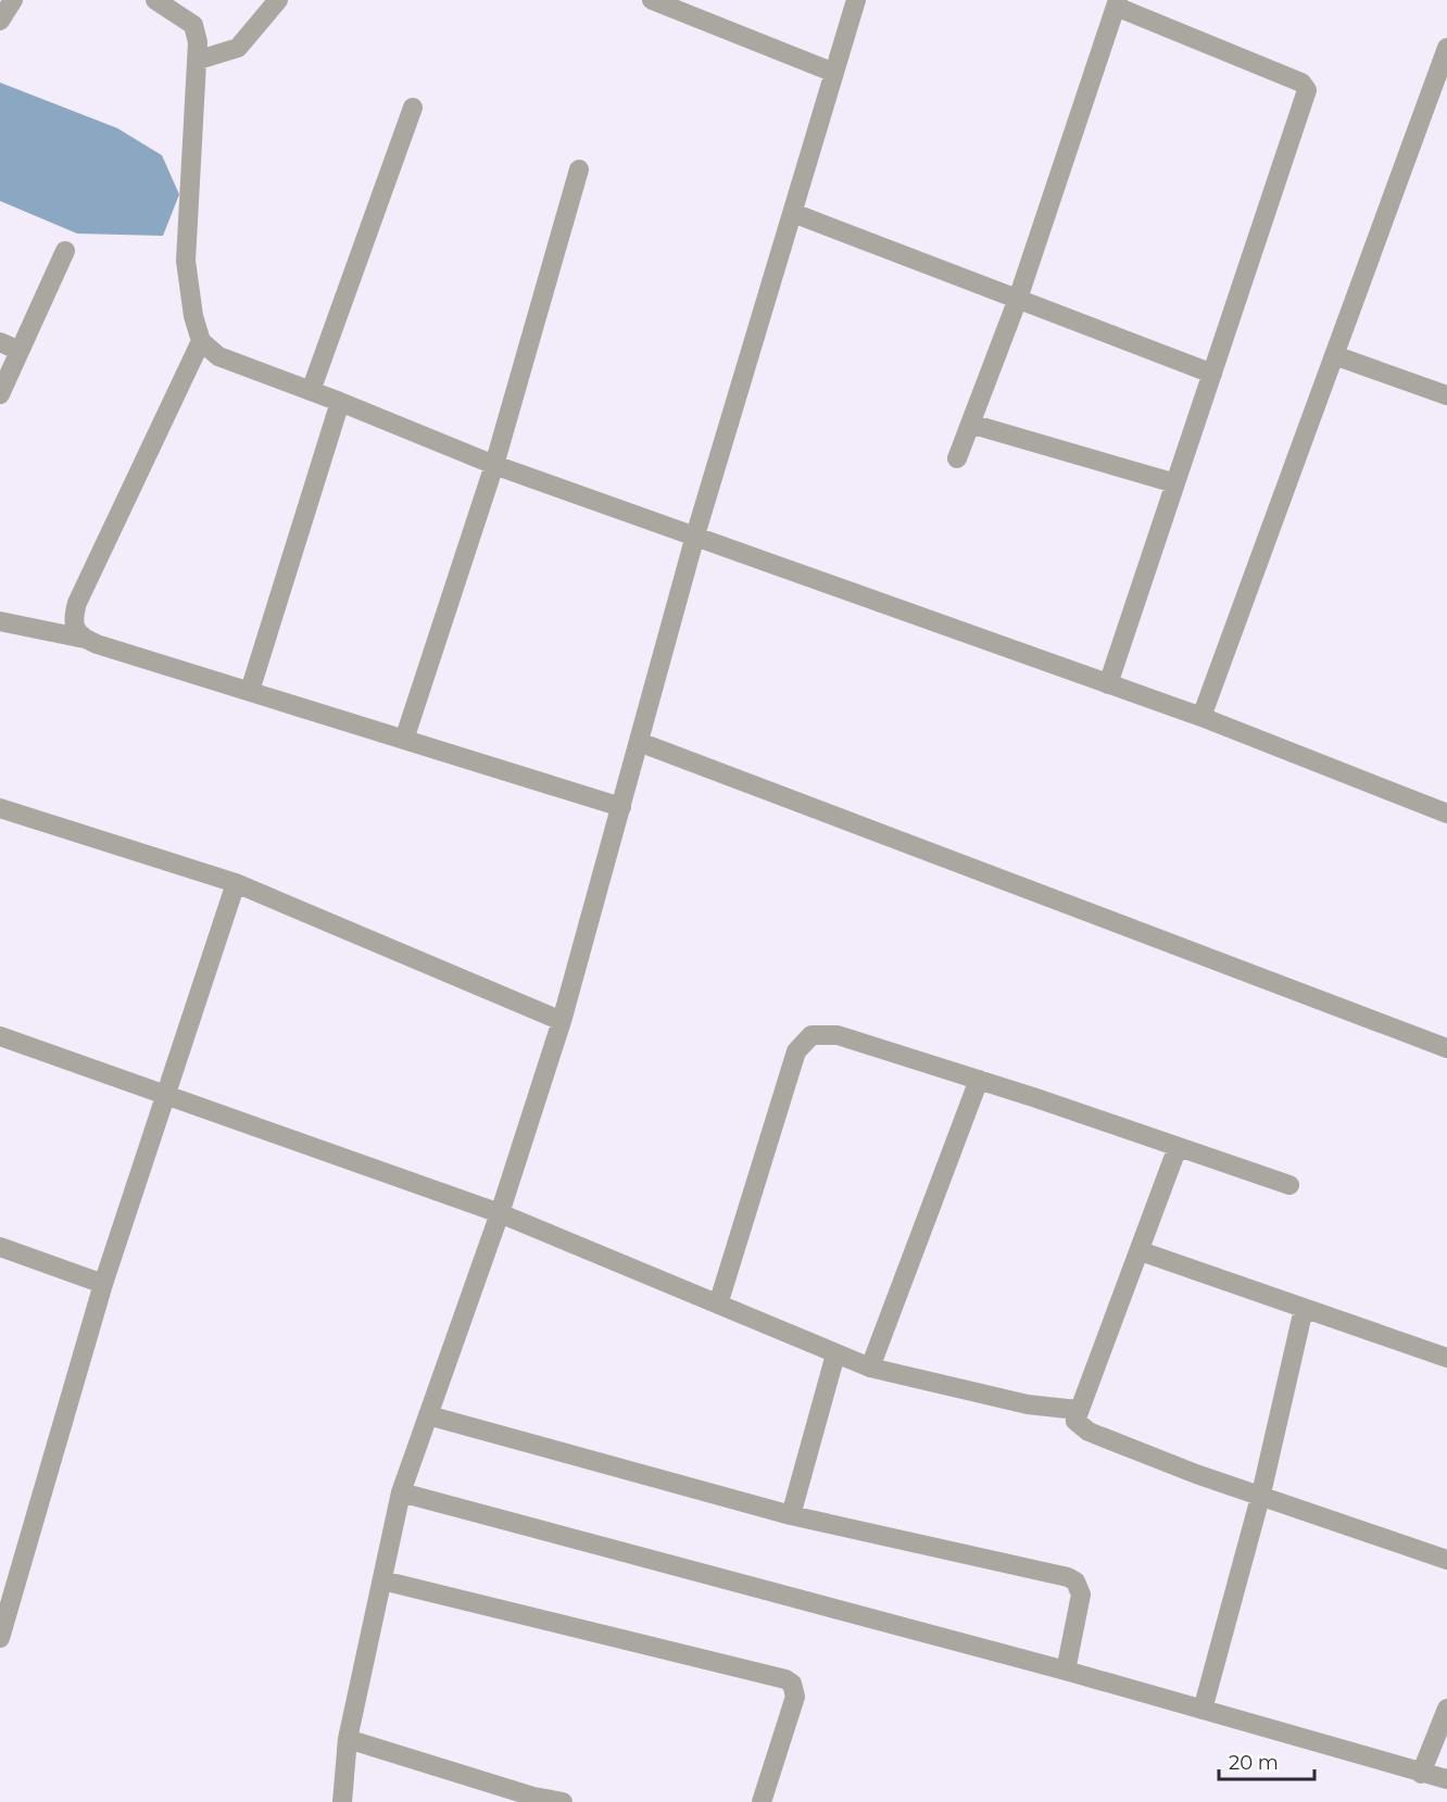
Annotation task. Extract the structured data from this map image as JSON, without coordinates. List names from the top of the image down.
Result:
{
  "scale_bar": "20 m"
}
